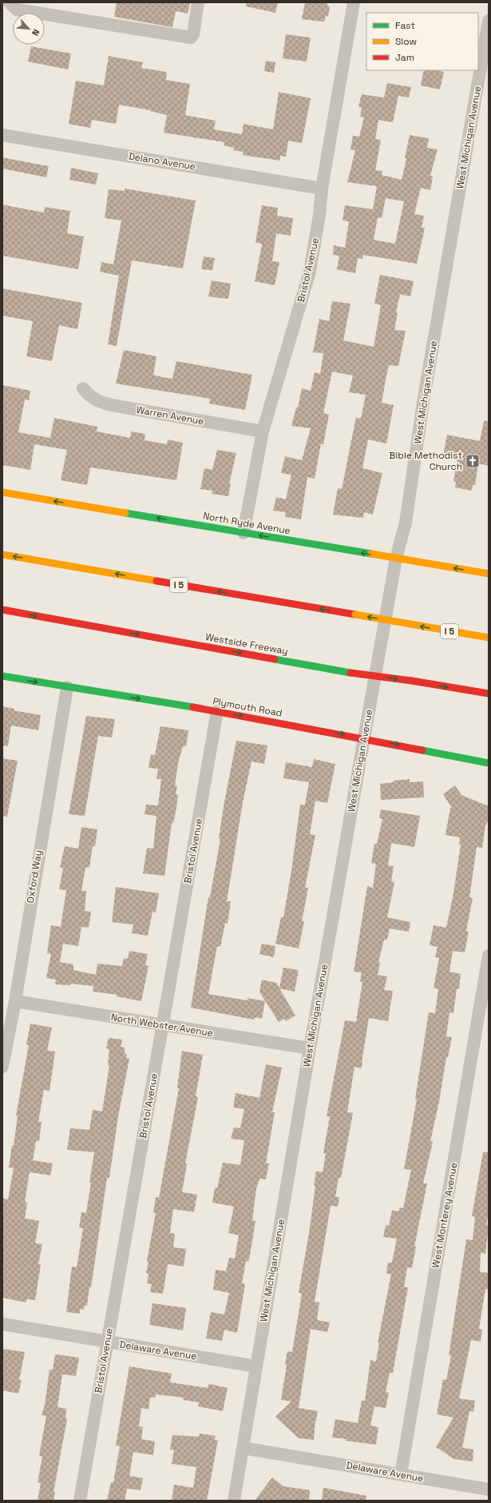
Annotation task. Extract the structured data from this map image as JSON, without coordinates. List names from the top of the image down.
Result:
{
  "streets": {
    "main road": [
      "North Ryde Avenue",
      "I 5",
      "Westside Freeway",
      "Plymouth Road"
    ],
    "street": [
      "West Michigan Avenue",
      "Delano Avenue",
      "Bristol Avenue",
      "Warren Avenue",
      "Oxford Way",
      "North Webster Avenue",
      "West Monterey Avenue",
      "Delaware Avenue"
    ]
  },
  "crossings": [
    ["West Michigan Avenue", "North Ryde Avenue"],
    ["West Michigan Avenue", "Plymouth Road"],
    ["West Michigan Avenue", "North Webster Avenue"],
    ["West Michigan Avenue", "Delaware Avenue"],
    ["Delano Avenue", "Bristol Avenue"],
    ["Bristol Avenue", "Warren Avenue"],
    ["Bristol Avenue", "North Ryde Avenue"],
    ["Bristol Avenue", "Plymouth Road"],
    ["Bristol Avenue", "North Webster Avenue"],
    ["Bristol Avenue", "Delaware Avenue"],
    ["Plymouth Road", "Oxford Way"],
    ["Oxford Way", "North Webster Avenue"],
    ["West Monterey Avenue", "Delaware Avenue"]
  ],
  "one_way": ["Plymouth Road"],
  "places": {
    "church": ["Bible Methodist Church"]
  },
  "legend": ["Fast", "Slow", "Jam"],
  "north": "bottom right"
}
